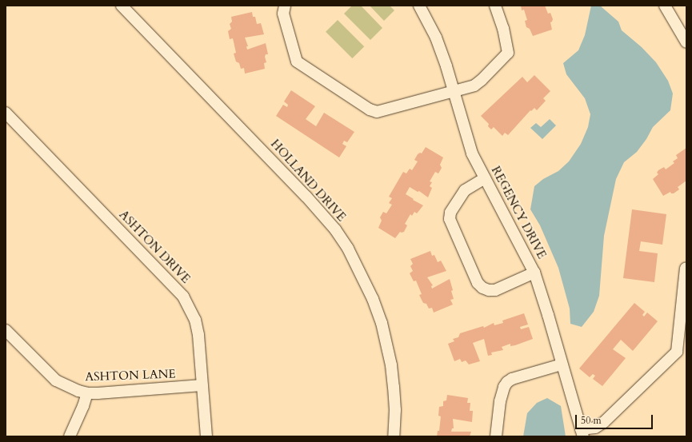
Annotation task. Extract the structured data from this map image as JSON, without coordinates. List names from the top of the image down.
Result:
{
  "streets": {
    "street": [
      "HOLLAND DRIVE",
      "REGENCY DRIVE",
      "ASHTON DRIVE",
      "ASHTON LANE"
    ]
  },
  "crossings": [
    ["ASHTON DRIVE", "ASHTON LANE"]
  ],
  "scale_bar": "50 m"
}
